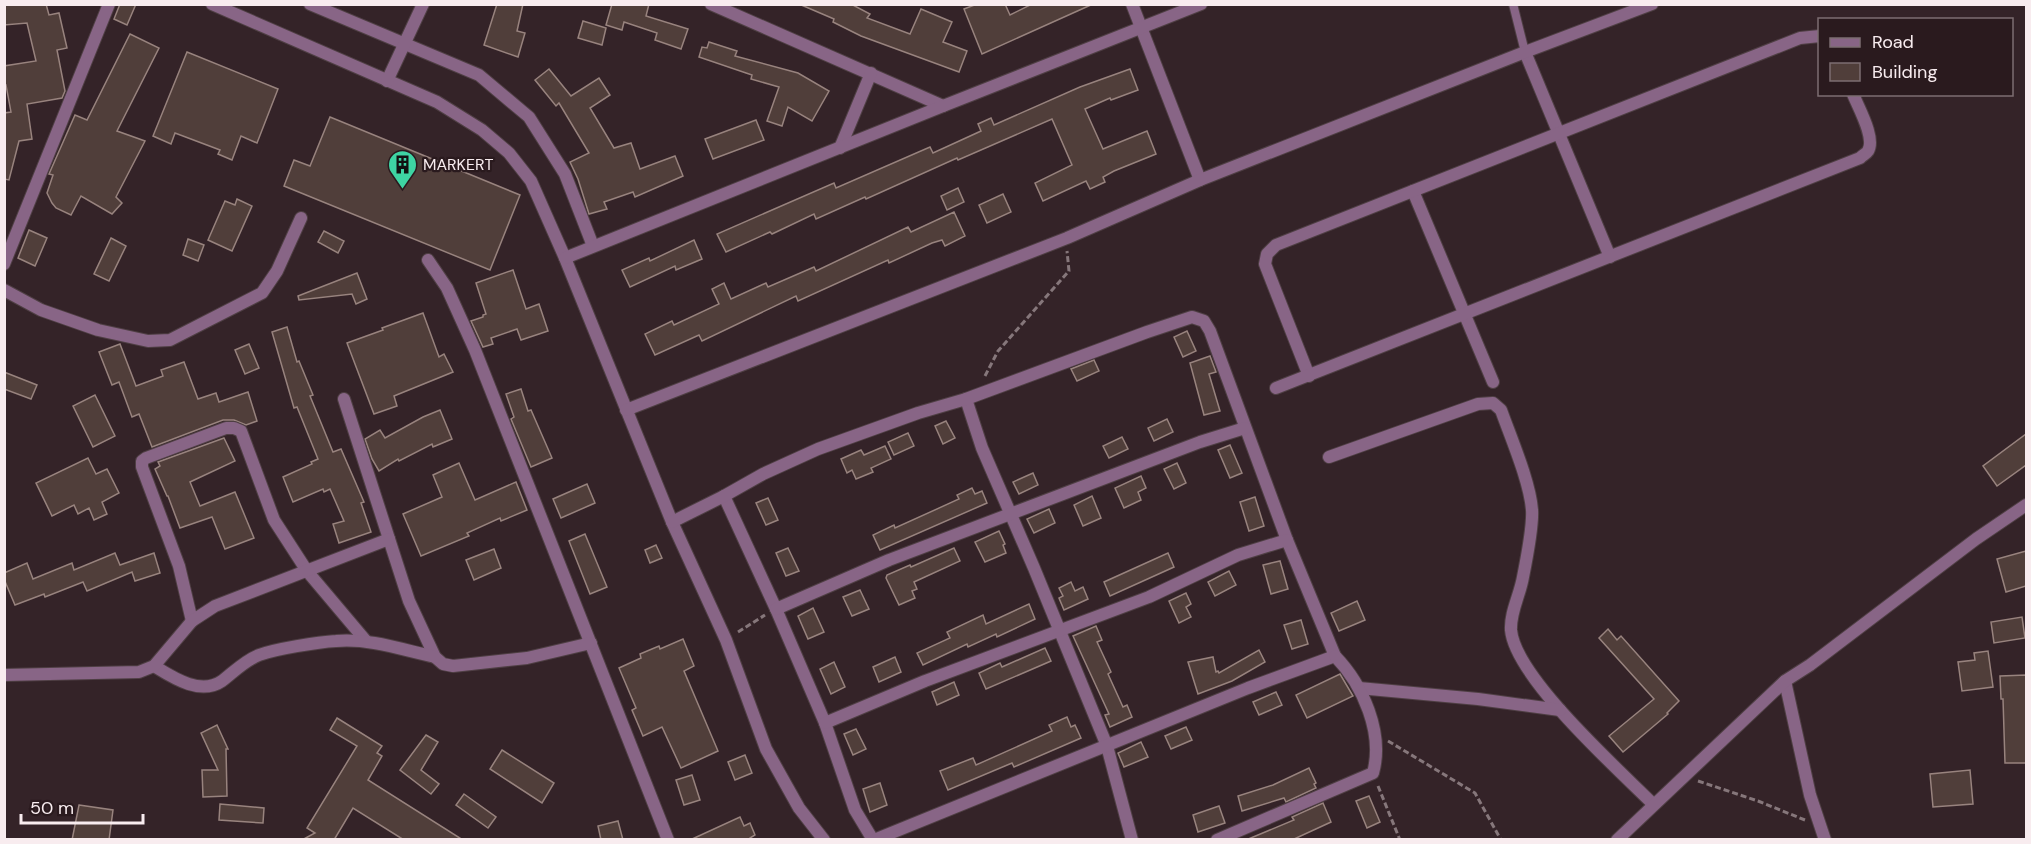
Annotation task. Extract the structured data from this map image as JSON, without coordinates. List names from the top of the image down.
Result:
{
  "places": {
    "building": ["MARKERT"]
  },
  "legend": ["Road", "Building"],
  "scale_bar": "50 m"
}
